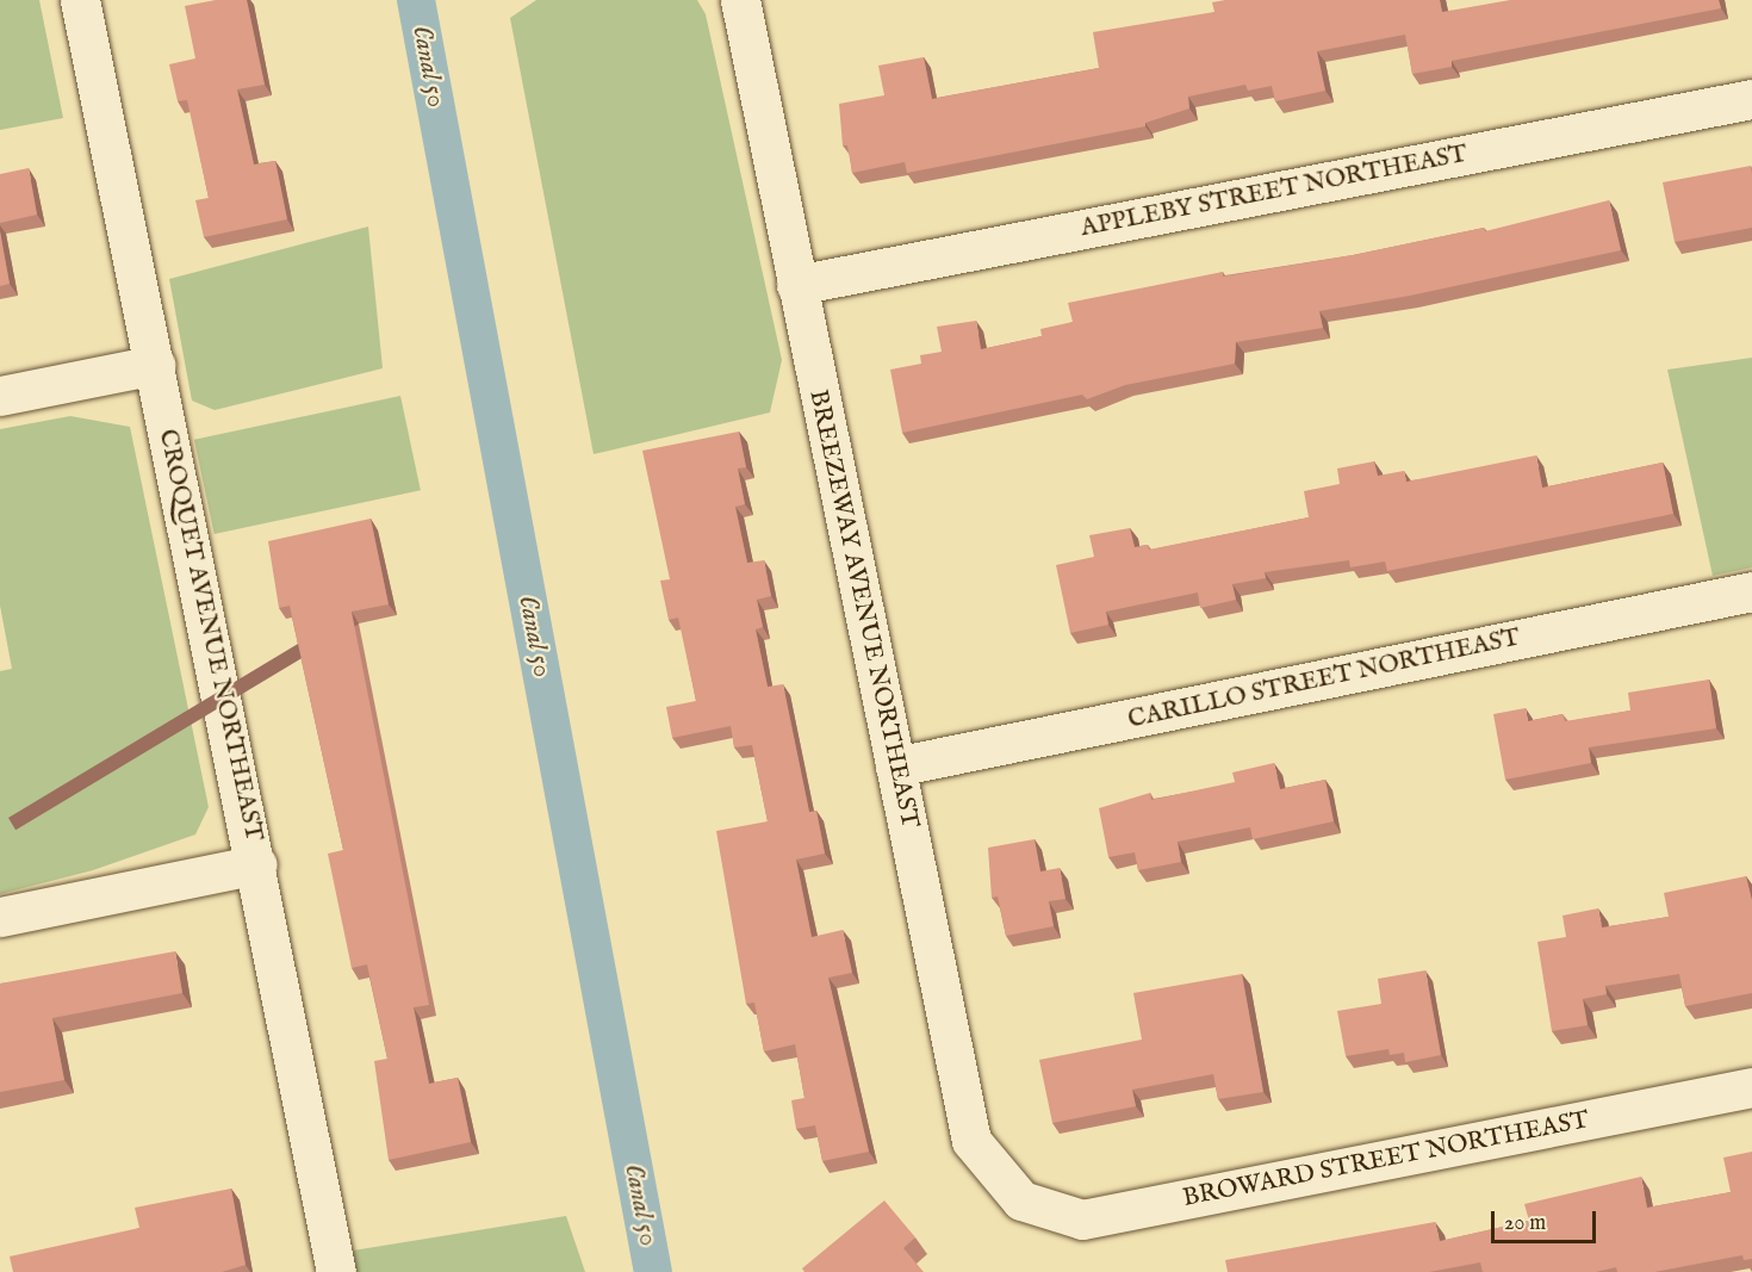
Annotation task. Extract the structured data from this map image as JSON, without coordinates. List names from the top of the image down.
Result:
{
  "streets": {
    "street": [
      "APPLEBY STREET NORTHEAST",
      "BREEZEWAY AVENUE NORTHEAST",
      "CROQUET AVENUE NORTHEAST",
      "CARILLO STREET NORTHEAST",
      "BROWARD STREET NORTHEAST"
    ]
  },
  "crossings": [
    ["APPLEBY STREET NORTHEAST", "BREEZEWAY AVENUE NORTHEAST"],
    ["BREEZEWAY AVENUE NORTHEAST", "CARILLO STREET NORTHEAST"],
    ["BREEZEWAY AVENUE NORTHEAST", "BROWARD STREET NORTHEAST"]
  ],
  "water": ["Canal 50"],
  "scale_bar": "20 m"
}
